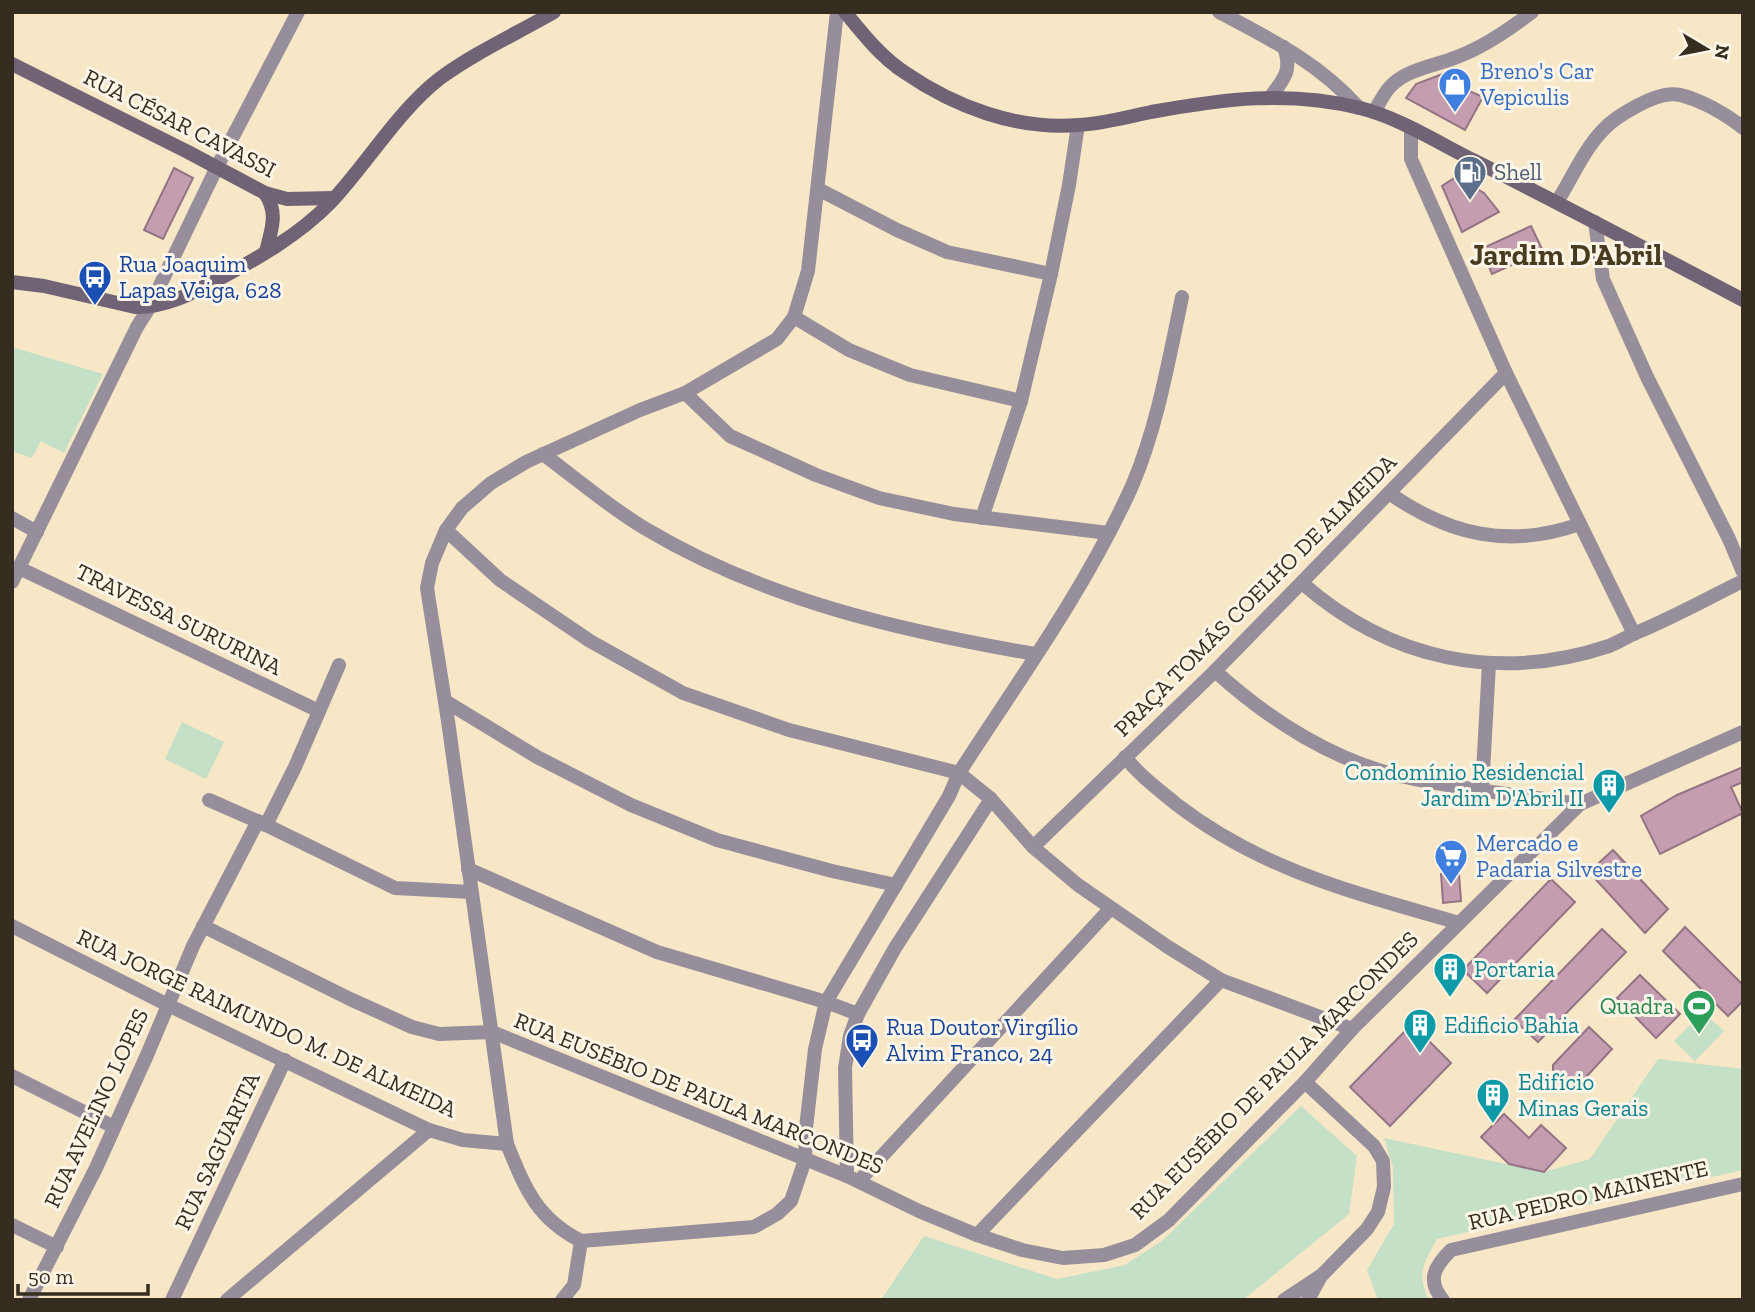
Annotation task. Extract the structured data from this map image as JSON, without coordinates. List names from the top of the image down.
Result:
{
  "streets": {
    "main road": ["RUA CÉSAR CAVASSI"],
    "street": [
      "PRAÇA TOMÁS COELHO DE ALMEIDA",
      "TRAVESSA SURURINA",
      "RUA JORGE RAIMUNDO M. DE ALMEIDA",
      "RUA EUSÉBIO DE PAULA MARCONDES",
      "RUA AVELINO LOPES",
      "RUA SAGUARITA",
      "RUA PEDRO MAINENTE"
    ]
  },
  "crossings": [
    ["TRAVESSA SURURINA", "RUA AVELINO LOPES"],
    ["RUA JORGE RAIMUNDO M. DE ALMEIDA", "RUA AVELINO LOPES"],
    ["RUA JORGE RAIMUNDO M. DE ALMEIDA", "RUA SAGUARITA"]
  ],
  "districts": ["Jardim D'Abril"],
  "places": {
    "shop": ["Breno's Car Vepiculis"],
    "fuel station": ["Shell"],
    "bus stop": ["Rua Joaquim Lapas Veiga, 628", "Rua Doutor Virgílio Alvim Franco, 24"],
    "building": [
      "Condomínio Residencial Jardim D'Abril II",
      "Portaria",
      "Edificio Bahia",
      "Edifício Minas Gerais"
    ],
    "supermarket": ["Mercado e Padaria Silvestre"],
    "sports": ["Quadra"]
  },
  "scale_bar": "50 m",
  "north": "right"
}
